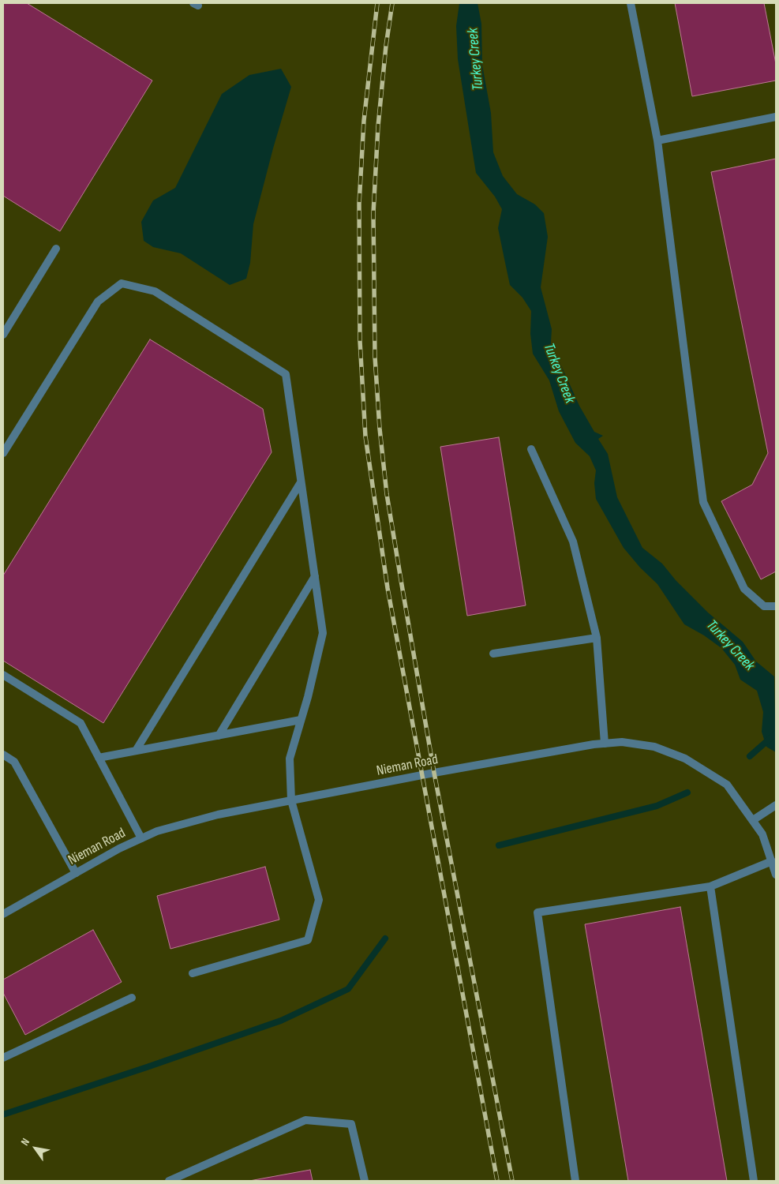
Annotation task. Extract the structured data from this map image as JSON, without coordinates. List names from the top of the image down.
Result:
{
  "streets": {
    "street": ["Nieman Road"]
  },
  "water": ["Turkey Creek"],
  "north": "top left"
}
